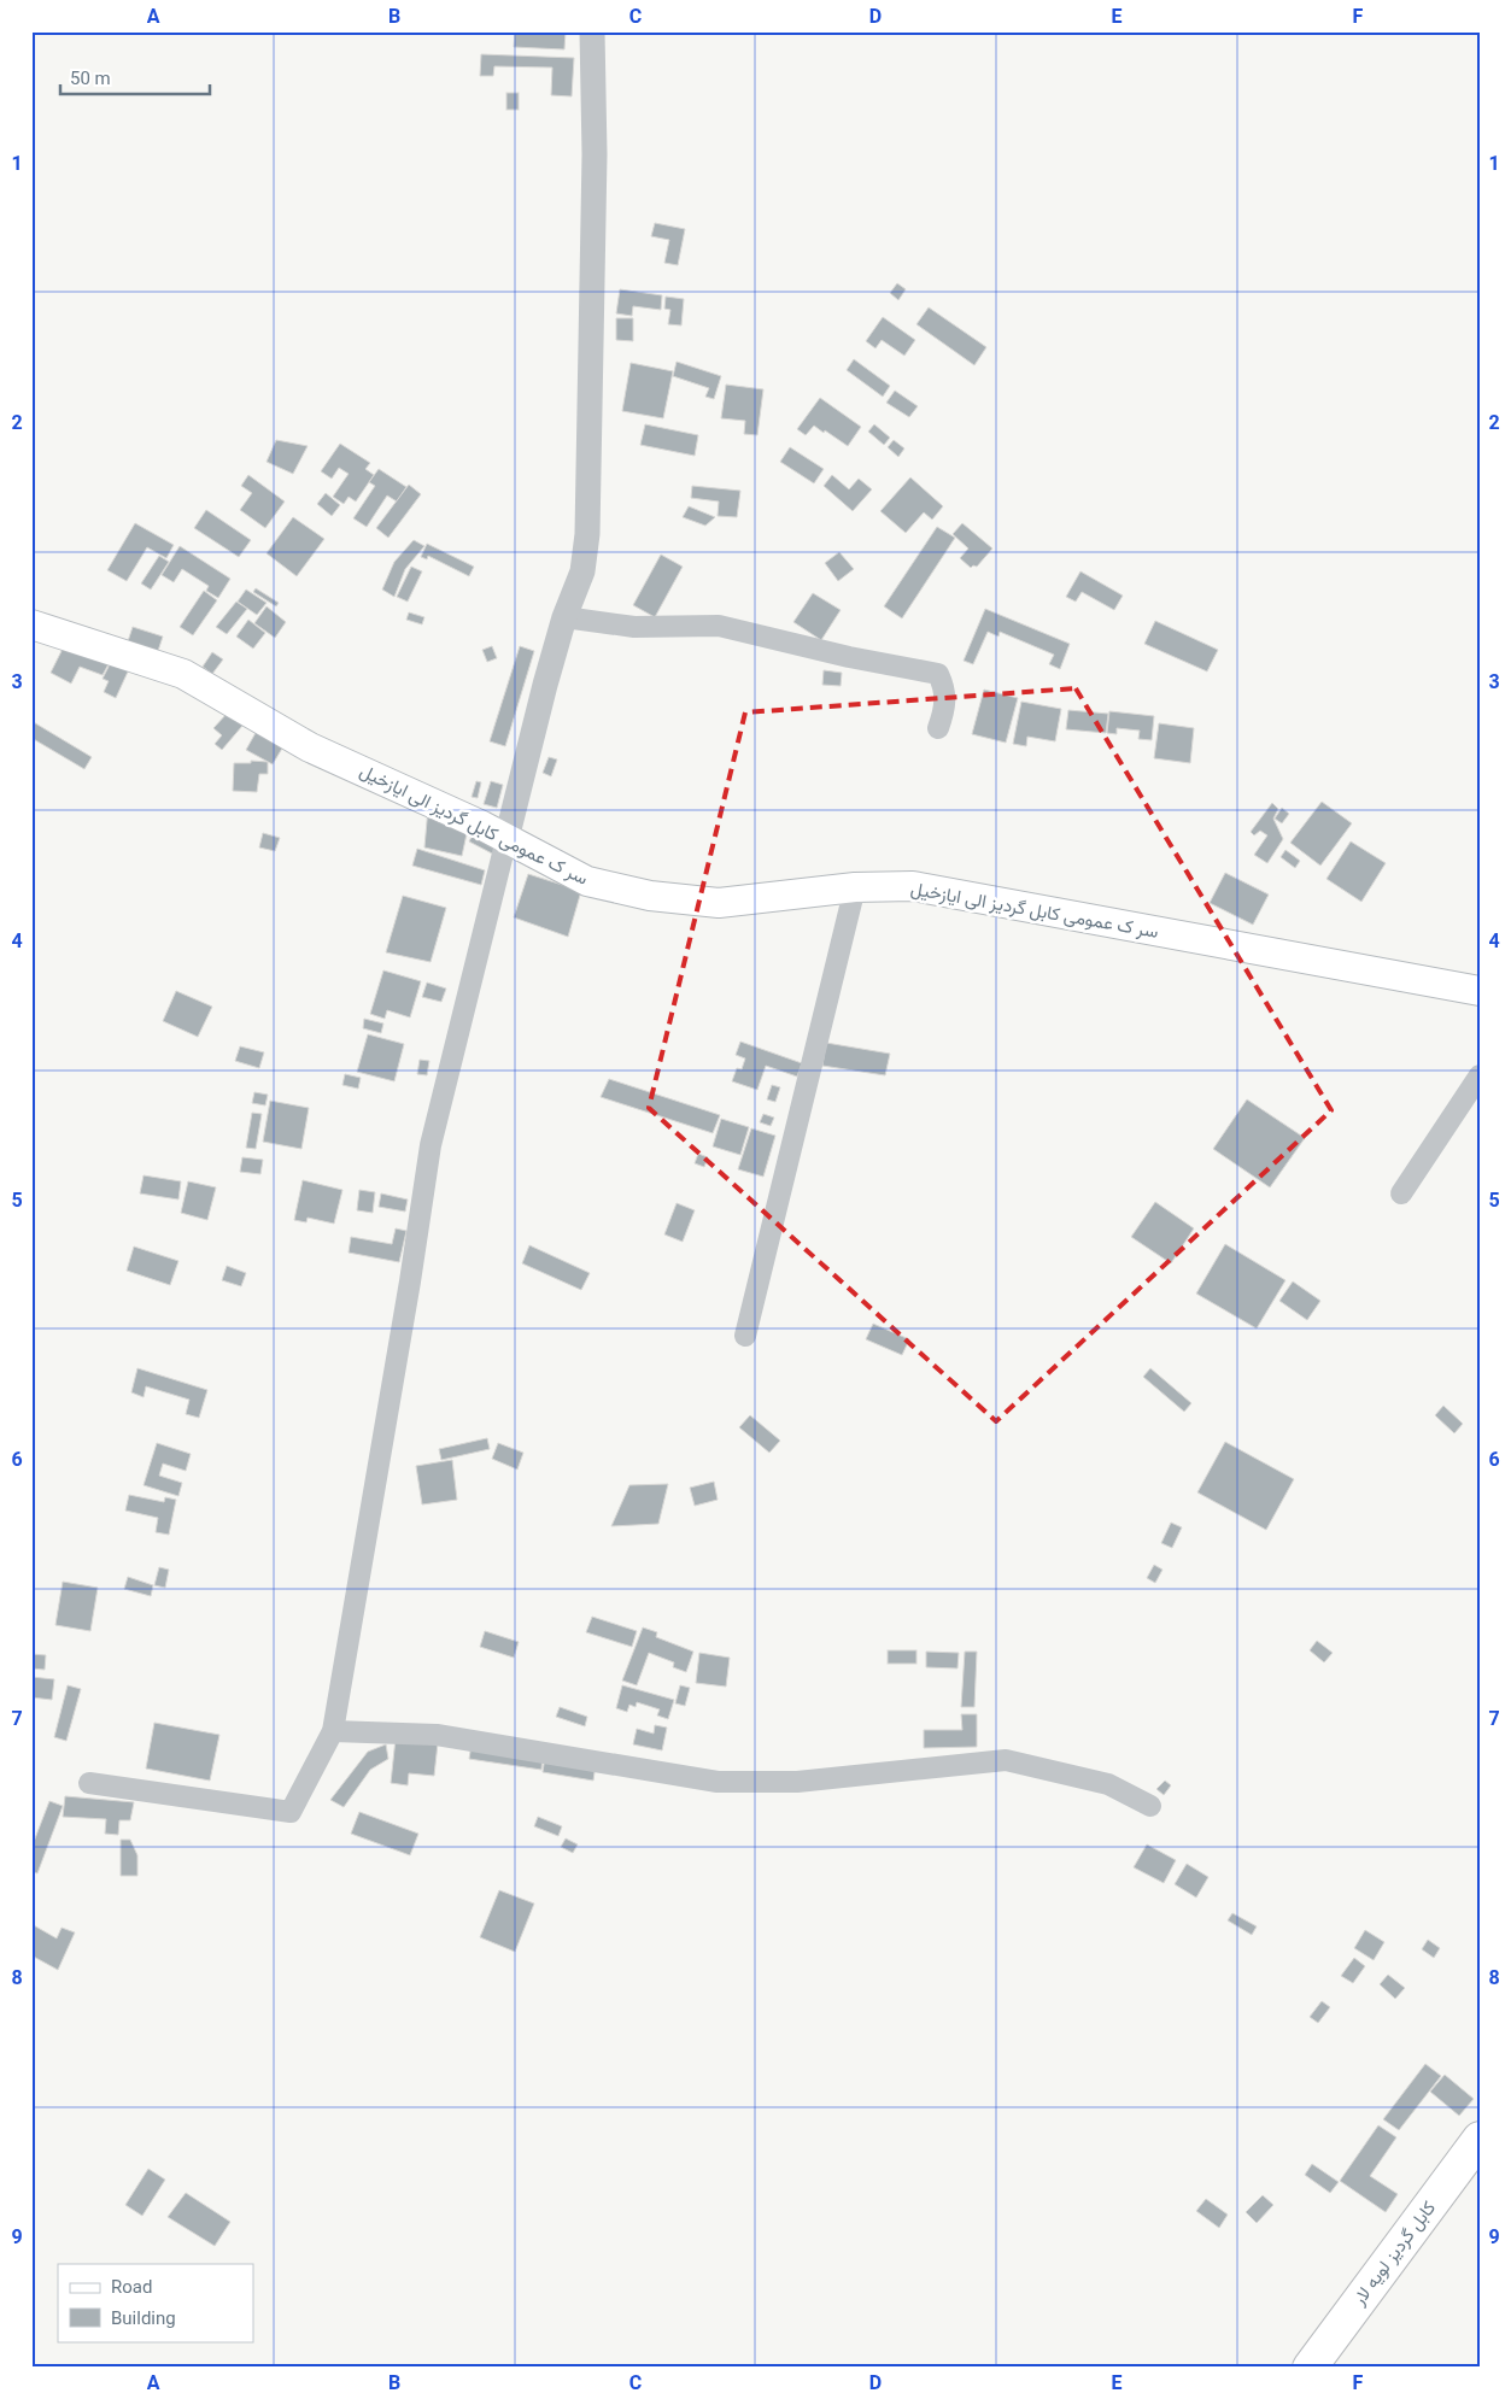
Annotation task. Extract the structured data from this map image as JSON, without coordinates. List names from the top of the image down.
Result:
{
  "streets": {
    "highway": ["کابل گردیز لویه لار"],
    "main road": ["سر ک عمومی کابل گردیز الی ایازخیل"]
  },
  "legend": ["Road", "Building"],
  "scale_bar": "50 m",
  "grid": {
    "columns": [
      "A",
      "B",
      "C",
      "D",
      "E",
      "F"
    ],
    "rows": [
      "1",
      "2",
      "3",
      "4",
      "5",
      "6",
      "7",
      "8",
      "9"
    ]
  }
}
